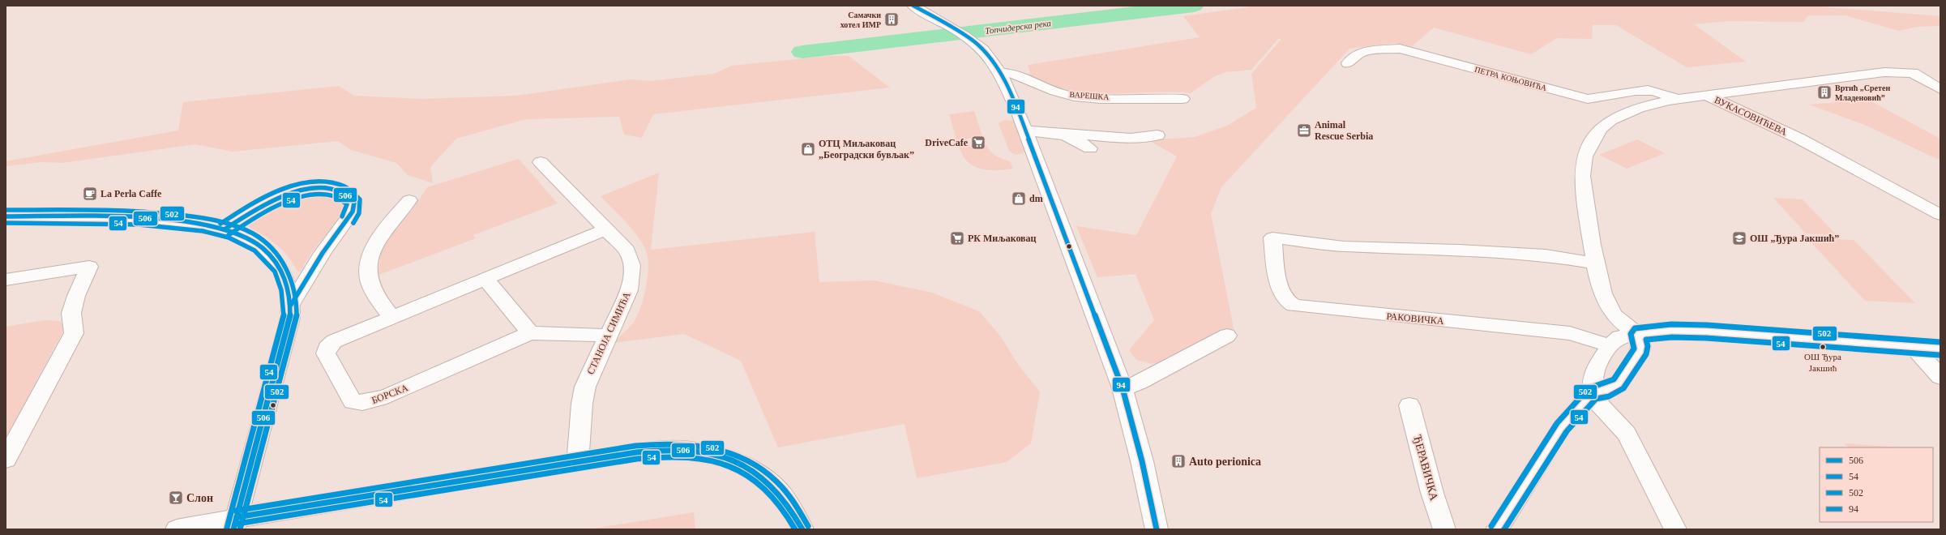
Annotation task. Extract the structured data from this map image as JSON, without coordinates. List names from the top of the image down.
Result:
{
  "streets": {
    "street": [
      "ПЕТРА КОЊОВИЋА",
      "ВАРЕШКА",
      "ВУКАСОВИЋЕВА",
      "РАКОВИЧКА",
      "СТАНОЈА СИМИЋА",
      "БОРСКА",
      "ЂЕРАВИЧКА"
    ]
  },
  "crossings": [
    ["СТАНОЈА СИМИЋА", "БОРСКА"]
  ],
  "water": ["Топчидерска река"],
  "places": {
    "building": ["Самачки хотел ИМР", "Вртић „Сретен Младеновић”", "Auto perionica"],
    "office": ["Animal Rescue Serbia"],
    "supermarket": ["DriveCafe", "РК Миљаковац"],
    "shop": ["ОТЦ Миљаковац „Београдски бувљак”", "dm"],
    "cafe": ["La Perla Caffe"],
    "school or university": ["ОШ „Ђура Јакшић”"],
    "other": ["ОШ Ђура Јакшић"],
    "bar": ["Слон"]
  },
  "lines": [
    "transit line 94",
    "transit line 502",
    "transit line 506",
    "transit line 54"
  ],
  "legend": [
    "506",
    "54",
    "502",
    "94"
  ]
}
